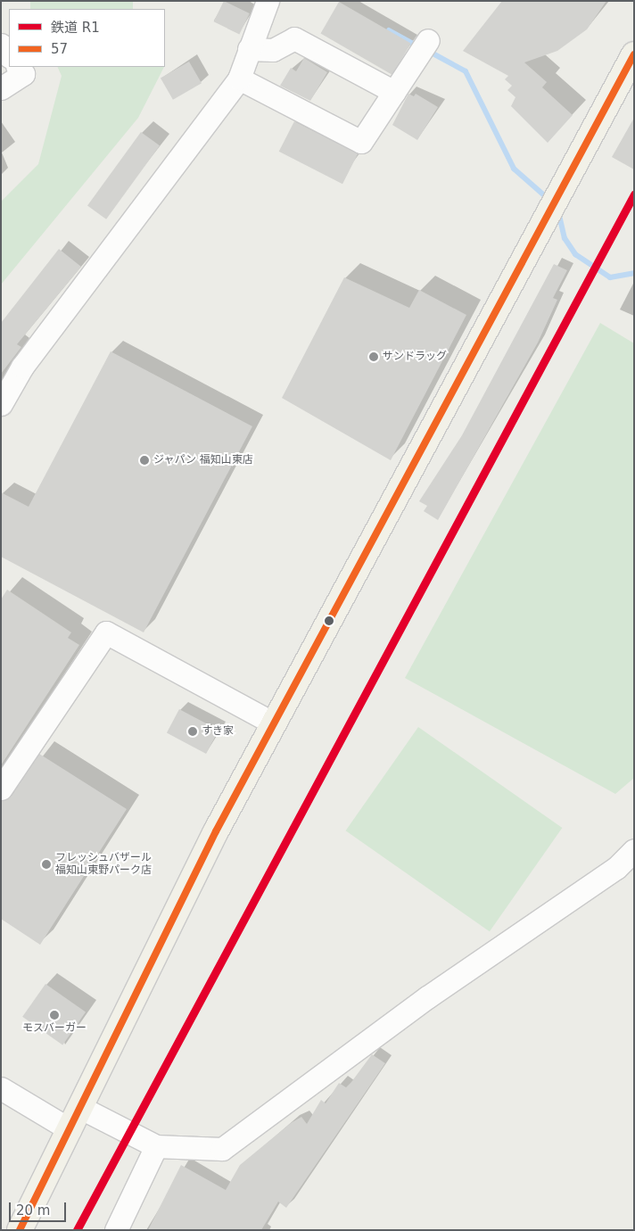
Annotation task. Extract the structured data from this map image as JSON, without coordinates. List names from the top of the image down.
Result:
{
  "places": [
    "サンドラッグ",
    "ジャパン 福知山東店",
    "すき家",
    "フレッシュバザール 福知山東野パーク店",
    "モスバーガー"
  ],
  "lines": ["transit line 57", "rail line R1"],
  "legend": ["鉄道 R1", "57"],
  "scale_bar": "20 m"
}
